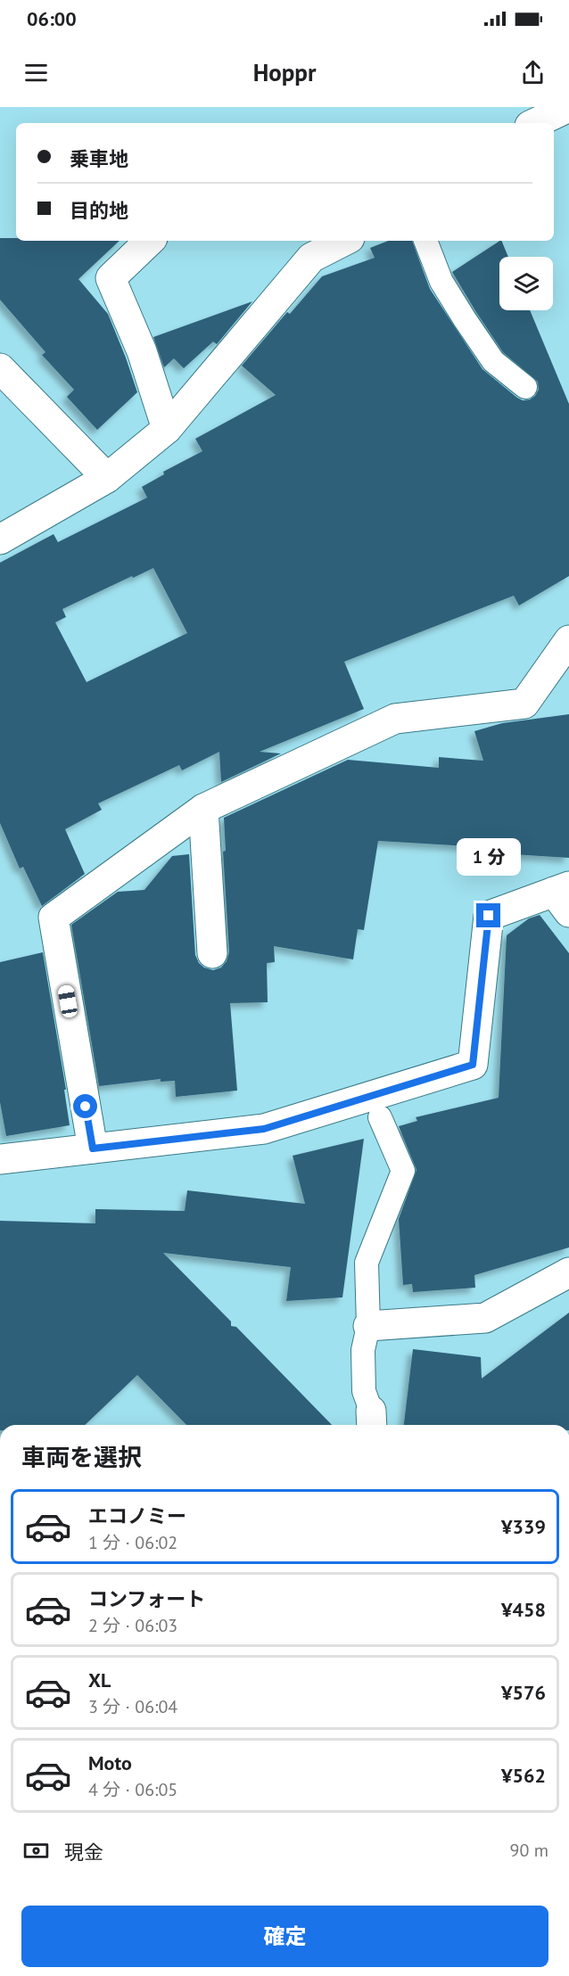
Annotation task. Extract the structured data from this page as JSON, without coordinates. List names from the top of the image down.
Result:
{
  "page": {
    "status": "06:00",
    "header": "Hoppr",
    "banner": ["乗車地", "目的地"],
    "bubble": "1 分",
    "heading": "車両を選択",
    "list": [
      {
        "name": "エコノミー",
        "note": "1 分 · 06:02",
        "value": "¥339"
      },
      {
        "name": "コンフォート",
        "note": "2 分 · 06:03",
        "value": "¥458"
      },
      {
        "name": "XL",
        "note": "3 分 · 06:04",
        "value": "¥576"
      },
      {
        "name": "Moto",
        "note": "4 分 · 06:05",
        "value": "¥562"
      }
    ],
    "pay": ["現金", "90 m"],
    "buttons": "確定"
  }
}
